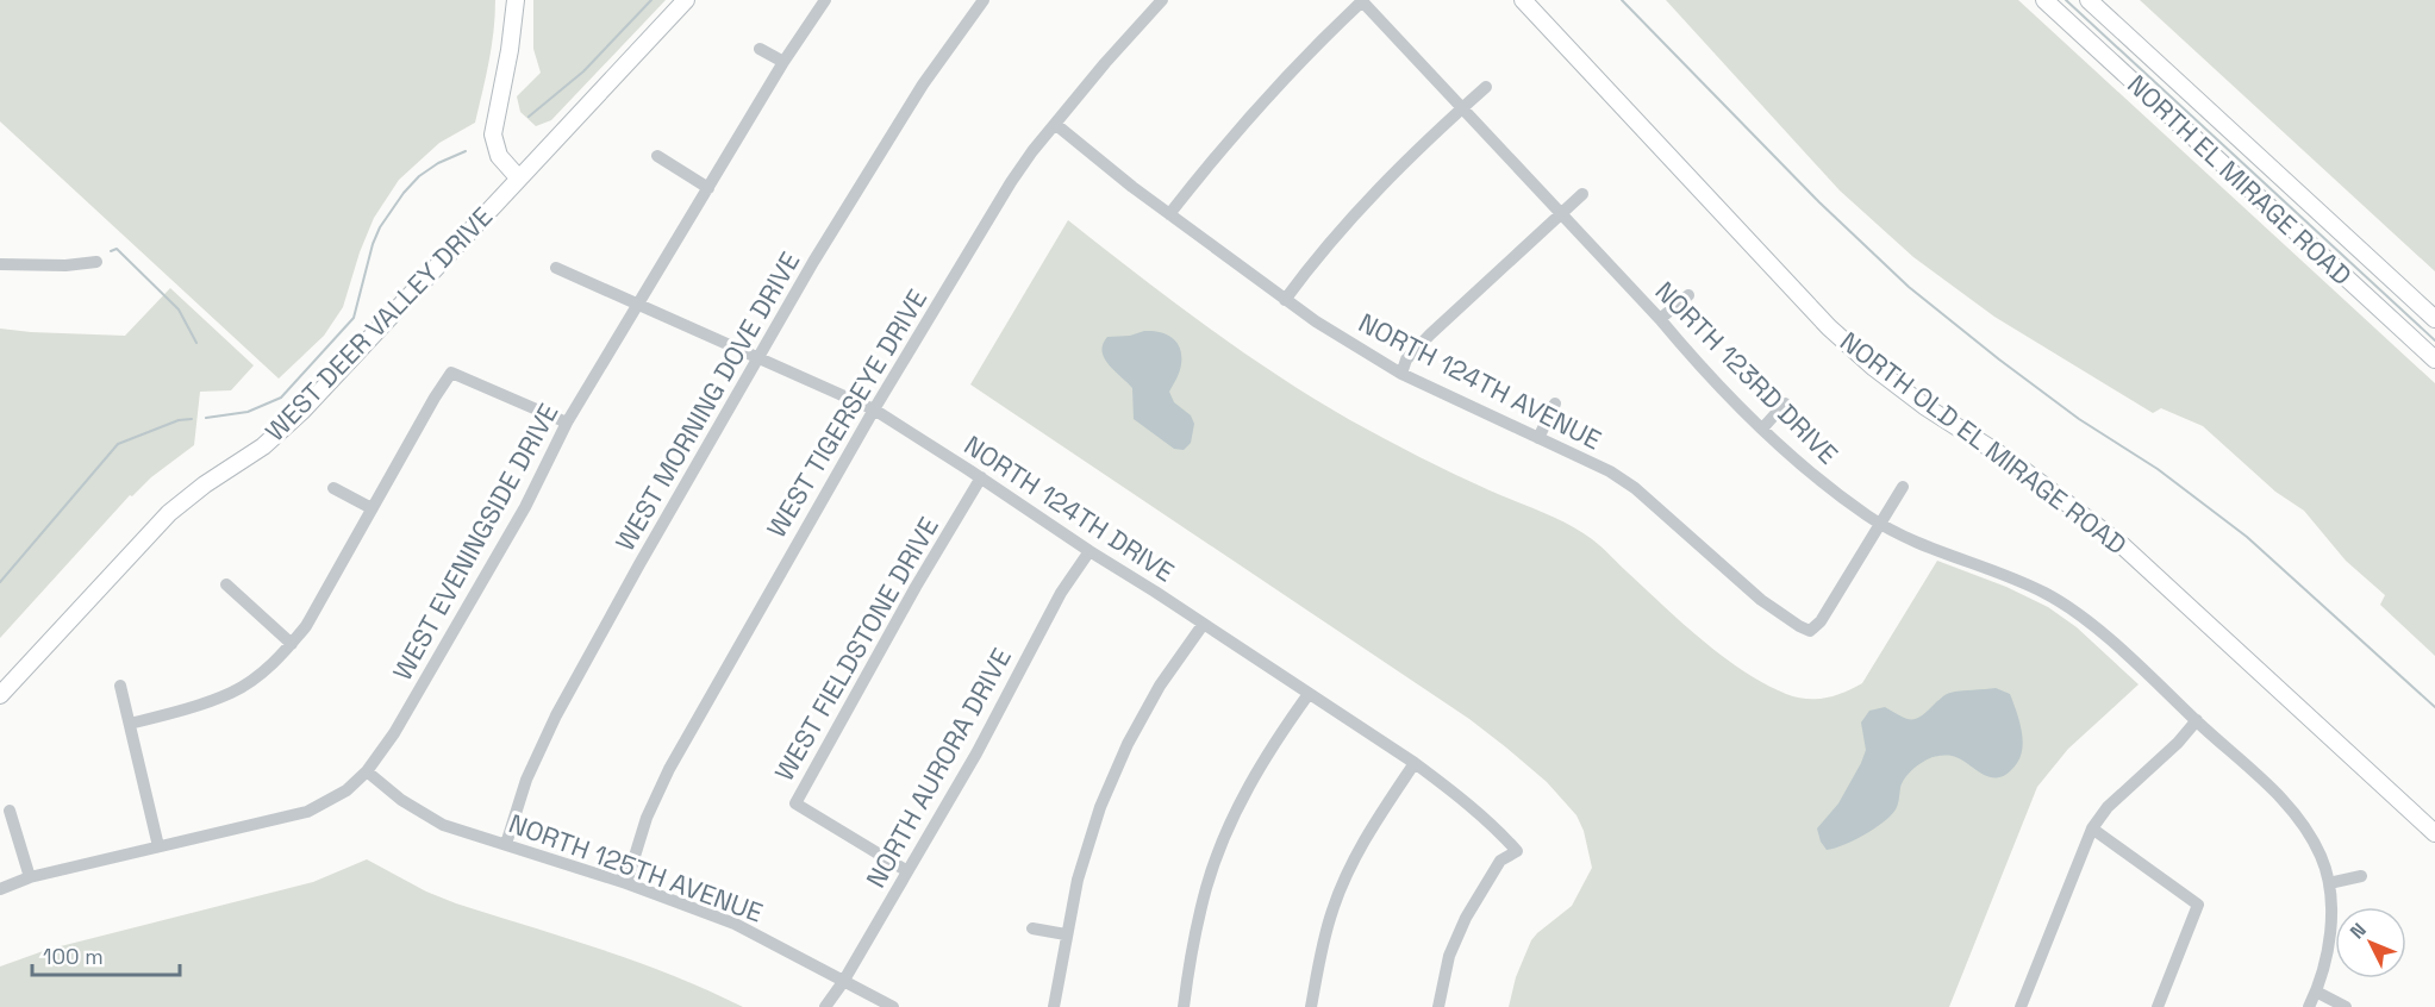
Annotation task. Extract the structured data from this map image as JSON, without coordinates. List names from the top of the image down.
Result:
{
  "streets": {
    "street": [
      "NORTH EL MIRAGE ROAD",
      "WEST DEER VALLEY DRIVE",
      "NORTH 123RD DRIVE",
      "NORTH 124TH AVENUE",
      "WEST MORNING DOVE DRIVE",
      "WEST TIGERSEYE DRIVE",
      "NORTH OLD EL MIRAGE ROAD",
      "NORTH 124TH DRIVE",
      "WEST EVENINGSIDE DRIVE",
      "WEST FIELDSTONE DRIVE",
      "NORTH AURORA DRIVE",
      "NORTH 125TH AVENUE"
    ]
  },
  "crossings": [
    ["NORTH 123RD DRIVE", "NORTH 124TH AVENUE"],
    ["NORTH 124TH AVENUE", "WEST TIGERSEYE DRIVE"],
    ["WEST MORNING DOVE DRIVE", "NORTH 124TH DRIVE"],
    ["WEST MORNING DOVE DRIVE", "NORTH 125TH AVENUE"],
    ["WEST TIGERSEYE DRIVE", "NORTH 124TH DRIVE"],
    ["WEST TIGERSEYE DRIVE", "NORTH 125TH AVENUE"],
    ["NORTH 124TH DRIVE", "WEST EVENINGSIDE DRIVE"],
    ["NORTH 124TH DRIVE", "WEST FIELDSTONE DRIVE"],
    ["NORTH 124TH DRIVE", "NORTH AURORA DRIVE"],
    ["WEST EVENINGSIDE DRIVE", "NORTH 125TH AVENUE"],
    ["WEST FIELDSTONE DRIVE", "NORTH AURORA DRIVE"],
    ["NORTH AURORA DRIVE", "NORTH 125TH AVENUE"]
  ],
  "scale_bar": "100 m",
  "north": "top left"
}
